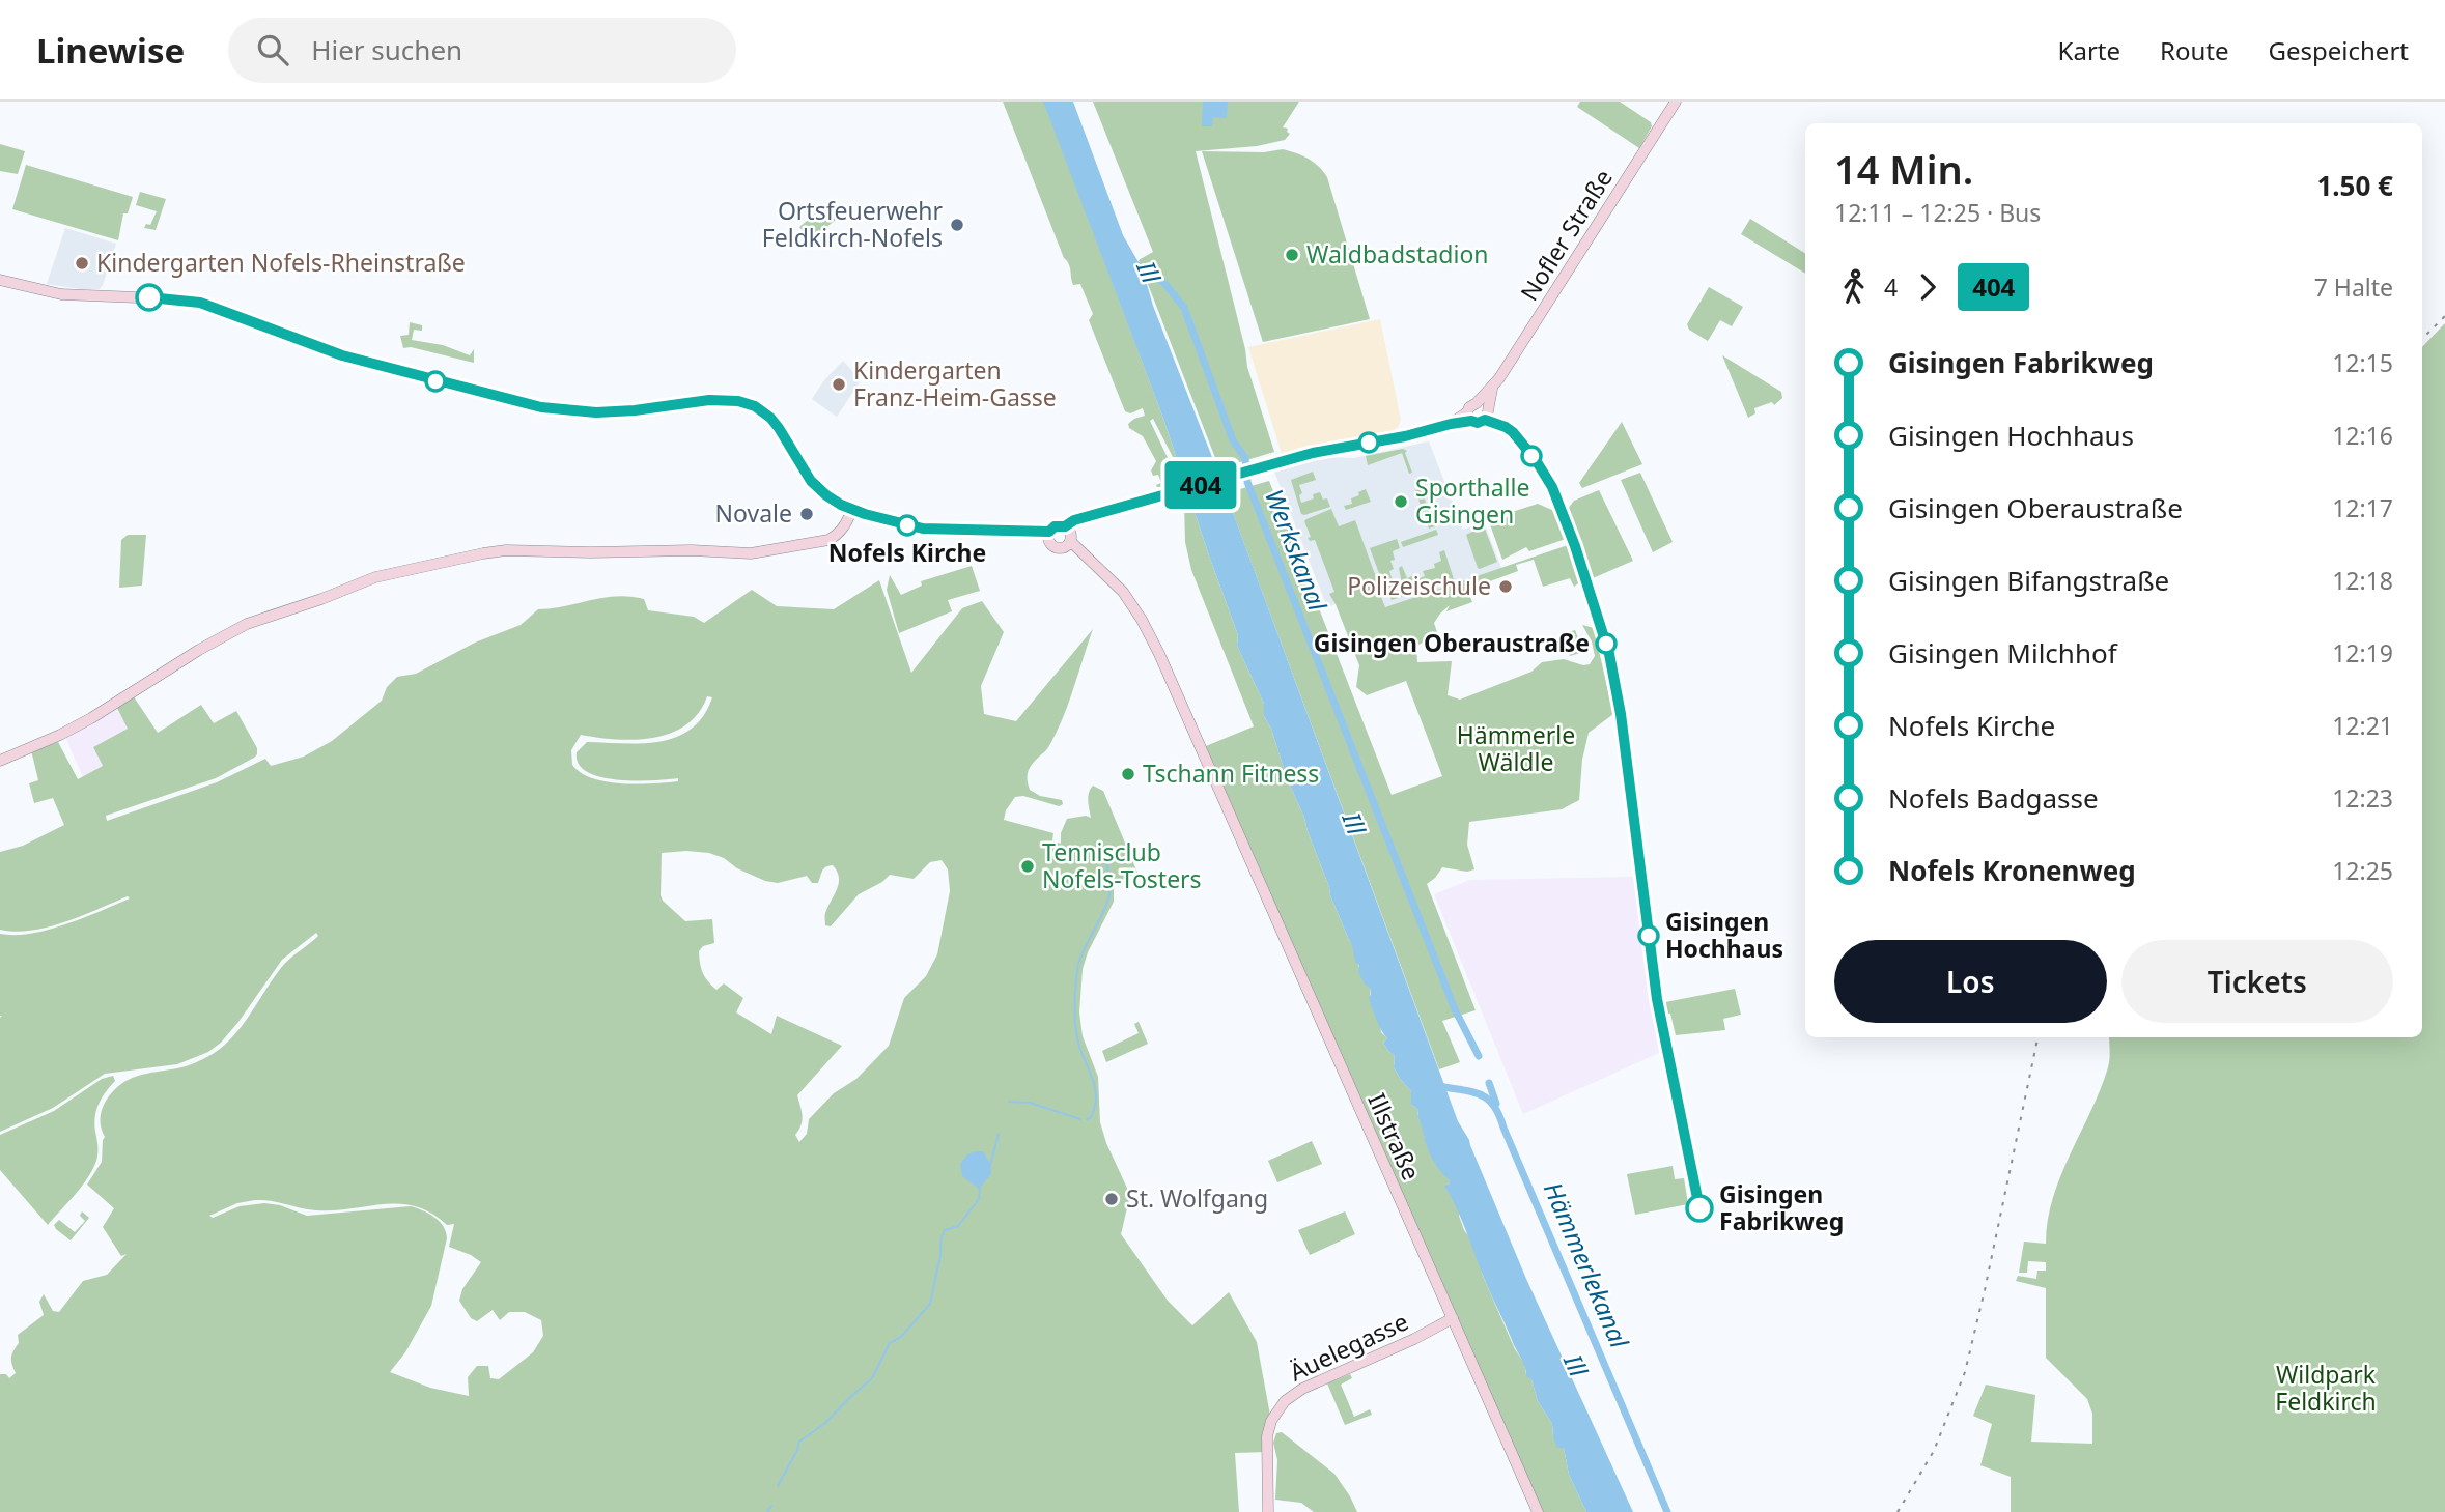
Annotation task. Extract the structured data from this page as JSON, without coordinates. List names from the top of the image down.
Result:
{
  "streets": {
    "main road": ["Nofler Straße", "Illstraße", "Äuelegasse"]
  },
  "crossings": [
    ["Illstraße", "Äuelegasse"]
  ],
  "water": ["Ill", "Werkskanal", "Hämmerlekanal"],
  "parks": ["Hämmerle Wäldle", "Wildpark Feldkirch"],
  "places": [
    "Ortsfeuerwehr Feldkirch-Nofels",
    "Waldbadstadion",
    "Kindergarten Nofels-Rheinstraße",
    "Kindergarten Franz-Heim-Gasse",
    "Sporthalle Gisingen",
    "Novale",
    "Nofels Kirche",
    "Polizeischule",
    "Gisingen Oberaustraße",
    "Tschann Fitness",
    "Tennisclub Nofels-Tosters",
    "Gisingen Hochhaus",
    "St. Wolfgang",
    "Gisingen Fabrikweg"
  ],
  "lines": ["bus line 404"],
  "page": {
    "header": "Linewise",
    "search": "Hier suchen",
    "nav": ["Karte", "Route", "Gespeichert"],
    "on_map": "404",
    "heading": ["14 Min.", "12:11 – 12:25 · Bus", "1.50 €"],
    "legs": ["4", "404", "7 Halte"],
    "list": [
      {
        "name": "Gisingen Fabrikweg",
        "value": "12:15"
      },
      {
        "name": "Gisingen Hochhaus",
        "value": "12:16"
      },
      {
        "name": "Gisingen Oberaustraße",
        "value": "12:17"
      },
      {
        "name": "Gisingen Bifangstraße",
        "value": "12:18"
      },
      {
        "name": "Gisingen Milchhof",
        "value": "12:19"
      },
      {
        "name": "Nofels Kirche",
        "value": "12:21"
      },
      {
        "name": "Nofels Badgasse",
        "value": "12:23"
      },
      {
        "name": "Nofels Kronenweg",
        "value": "12:25"
      }
    ],
    "buttons": ["Los", "Tickets"]
  }
}
